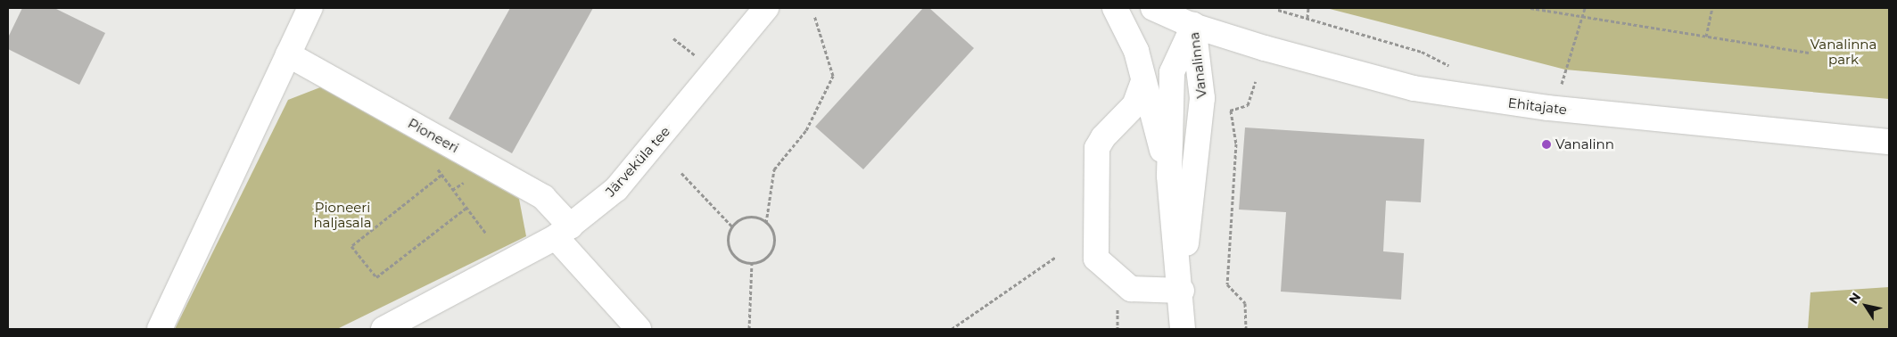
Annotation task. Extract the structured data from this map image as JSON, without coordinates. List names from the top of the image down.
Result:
{
  "streets": {
    "street": [
      "Vanalinna",
      "Ehitajate",
      "Pioneeri",
      "Järveküla tee"
    ]
  },
  "crossings": [
    ["Vanalinna", "Ehitajate"],
    ["Pioneeri", "Järveküla tee"]
  ],
  "parks": ["Vanalinna park", "Pioneeri haljasala"],
  "places": ["Vanalinn"],
  "north": "top left"
}
